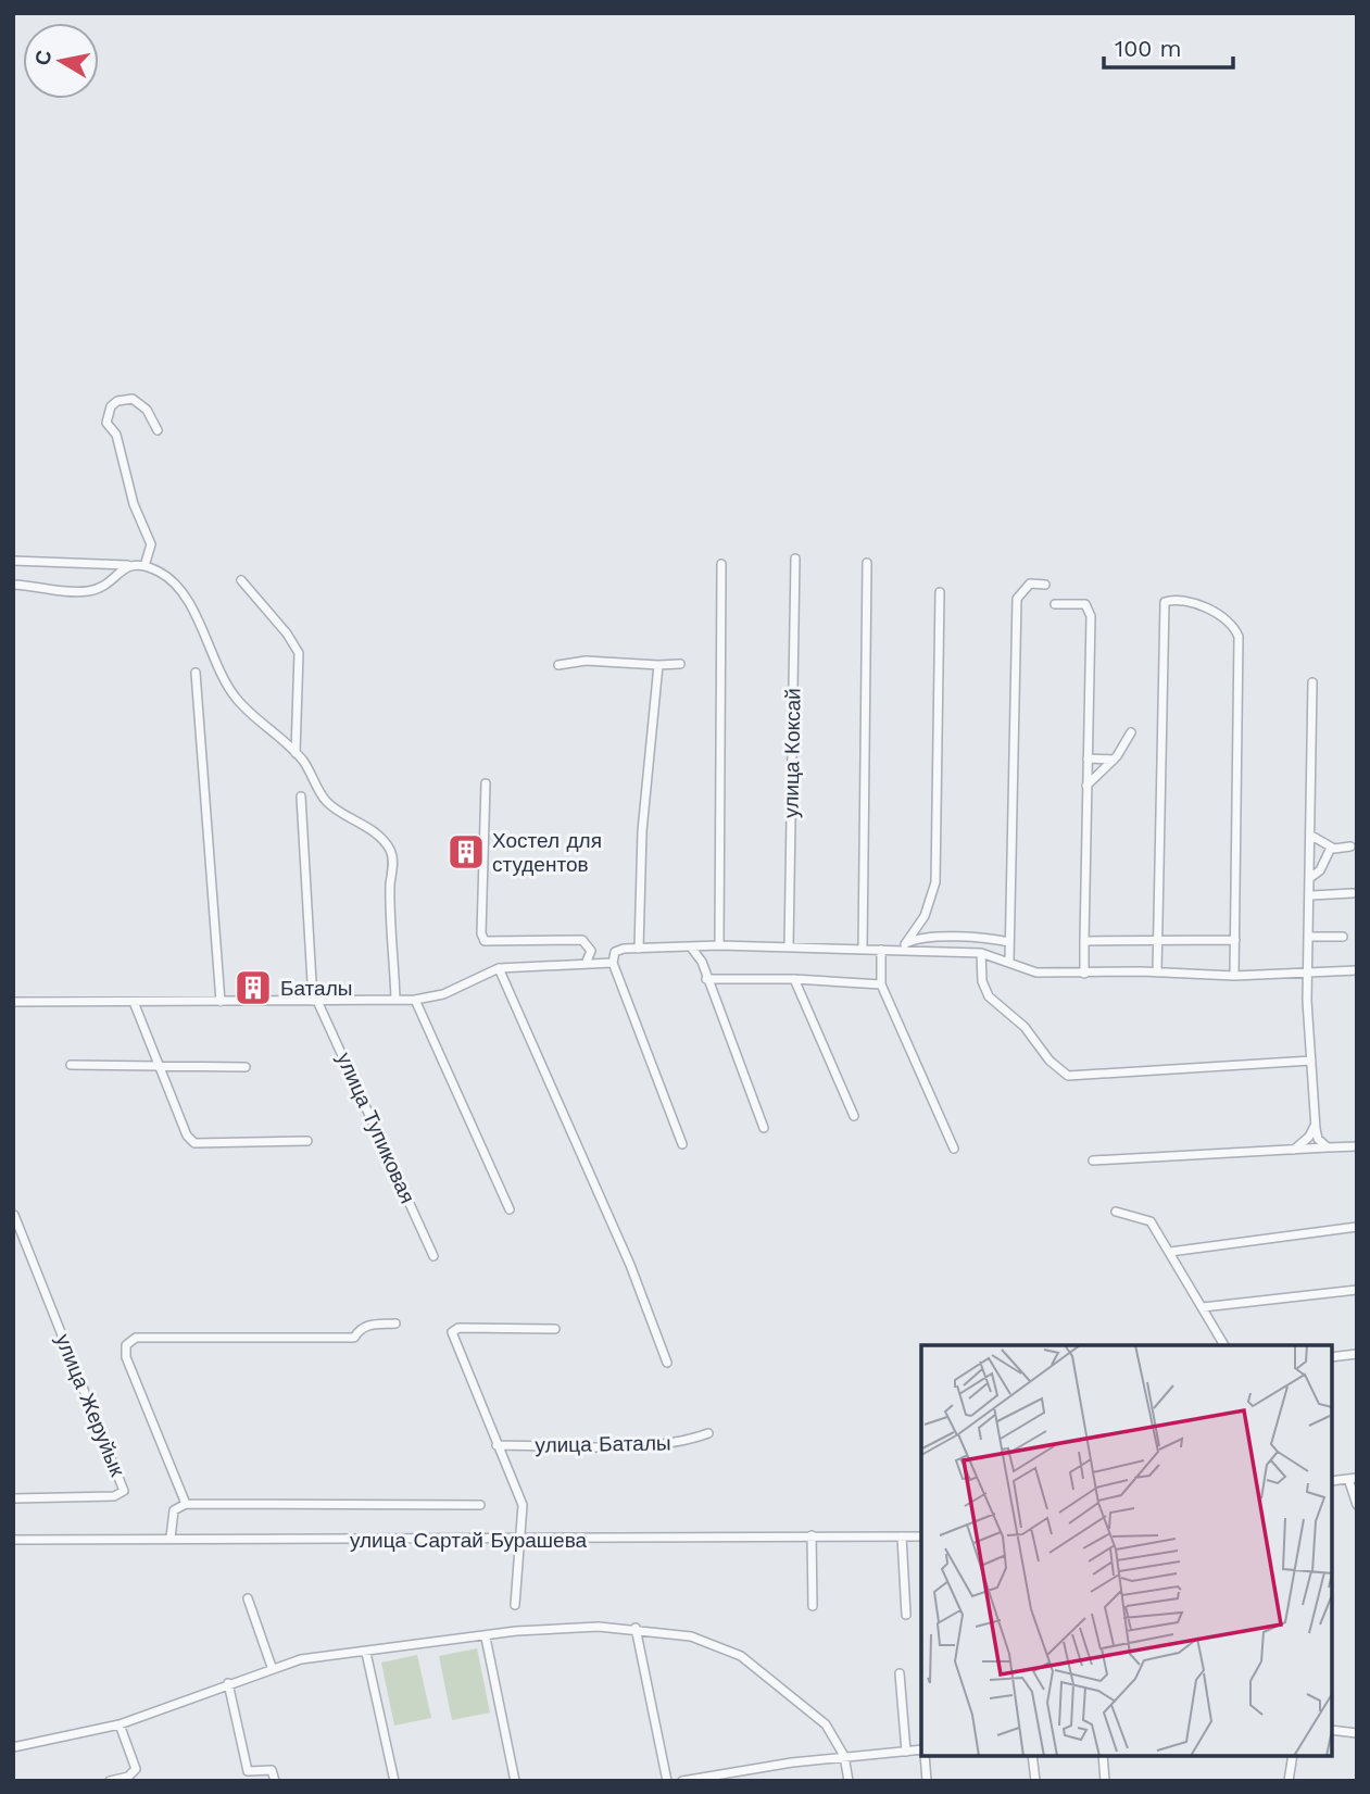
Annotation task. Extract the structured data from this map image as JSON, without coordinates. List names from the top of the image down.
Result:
{
  "streets": {
    "street": [
      "улица Коксай",
      "улица Тупиковая",
      "улица Жеруйык",
      "улица Баталы",
      "улица Сартай Бурашева"
    ]
  },
  "places": {
    "building": ["Хостел для студентов", "Баталы"]
  },
  "scale_bar": "100 m",
  "north": "left"
}
